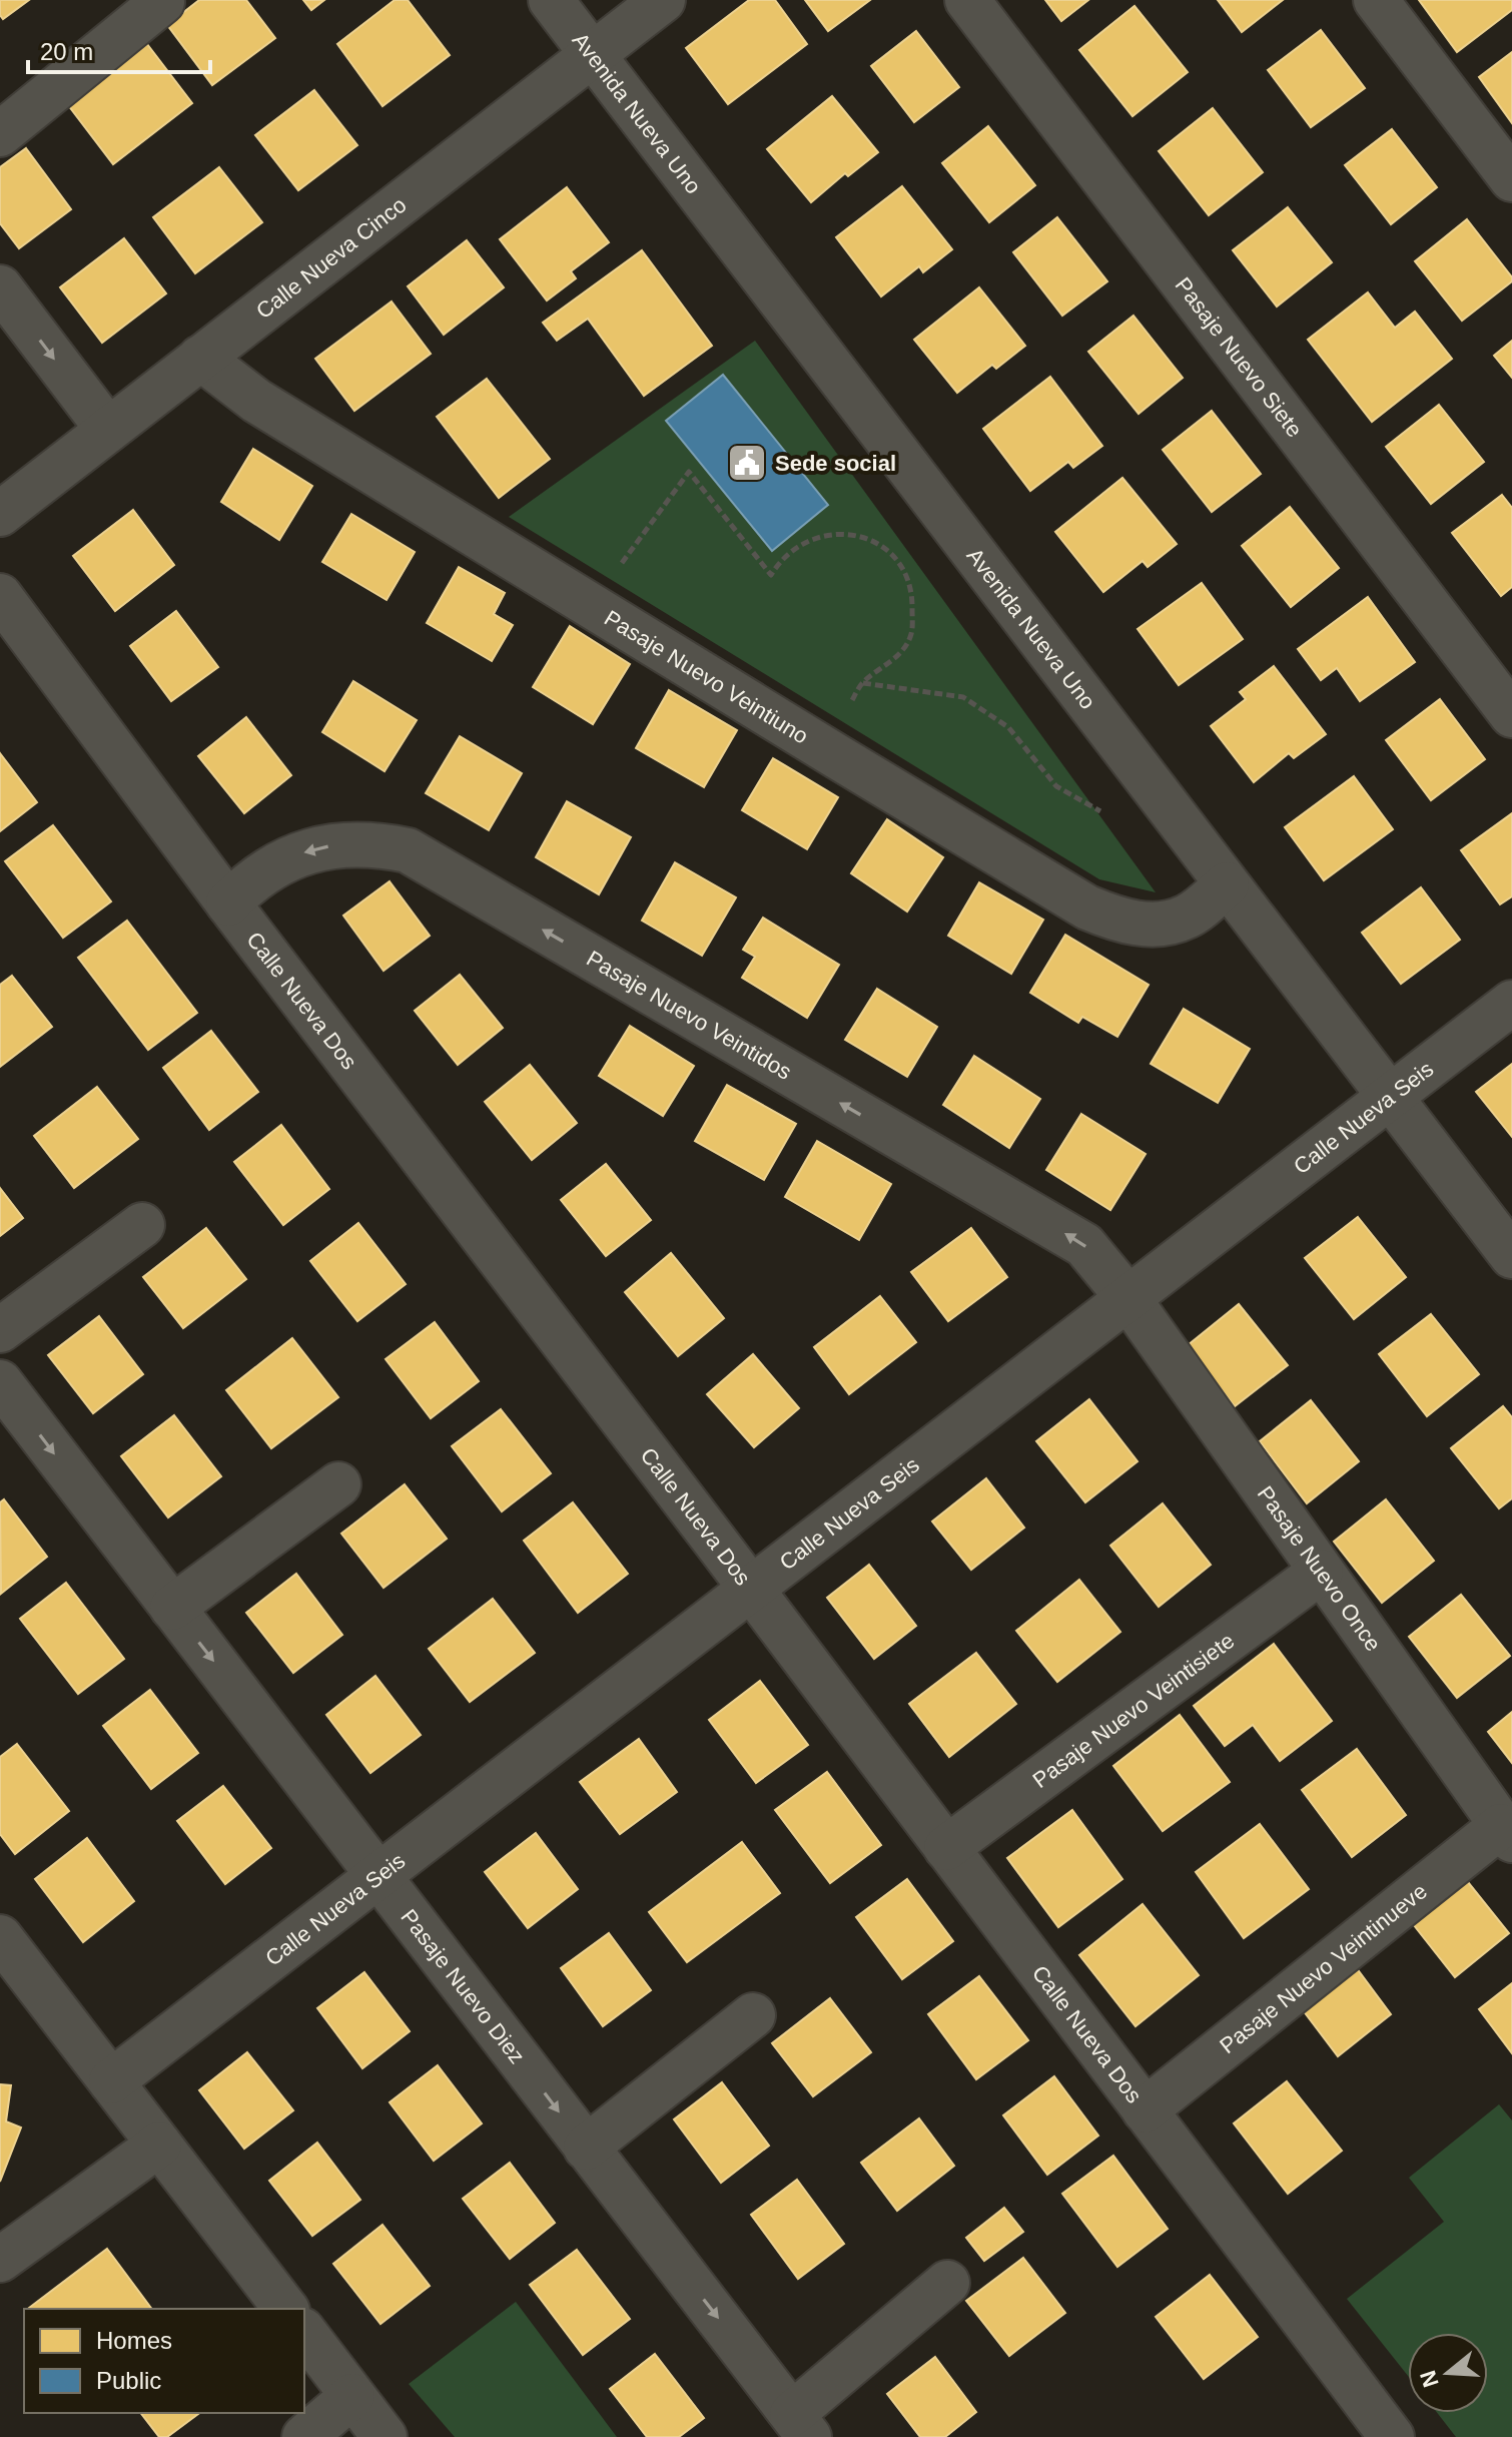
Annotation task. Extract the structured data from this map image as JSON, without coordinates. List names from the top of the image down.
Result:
{
  "streets": {
    "street": [
      "Avenida Nueva Uno",
      "Calle Nueva Cinco",
      "Pasaje Nuevo Siete",
      "Pasaje Nuevo Veintiuno",
      "Calle Nueva Dos",
      "Pasaje Nuevo Veintidos",
      "Calle Nueva Seis",
      "Pasaje Nuevo Once",
      "Pasaje Nuevo Veintisiete",
      "Pasaje Nuevo Veintinueve",
      "Pasaje Nuevo Diez"
    ]
  },
  "crossings": [
    ["Avenida Nueva Uno", "Calle Nueva Cinco"],
    ["Avenida Nueva Uno", "Pasaje Nuevo Veintiuno"],
    ["Avenida Nueva Uno", "Calle Nueva Seis"],
    ["Calle Nueva Cinco", "Pasaje Nuevo Veintiuno"],
    ["Calle Nueva Dos", "Pasaje Nuevo Veintidos"],
    ["Calle Nueva Dos", "Calle Nueva Seis"],
    ["Calle Nueva Dos", "Pasaje Nuevo Veintisiete"],
    ["Calle Nueva Dos", "Pasaje Nuevo Veintinueve"],
    ["Pasaje Nuevo Veintidos", "Calle Nueva Seis"],
    ["Pasaje Nuevo Veintidos", "Pasaje Nuevo Once"],
    ["Calle Nueva Seis", "Pasaje Nuevo Once"],
    ["Calle Nueva Seis", "Pasaje Nuevo Diez"],
    ["Pasaje Nuevo Once", "Pasaje Nuevo Veintisiete"],
    ["Pasaje Nuevo Once", "Pasaje Nuevo Veintinueve"]
  ],
  "one_way": ["Pasaje Nuevo Veintidos"],
  "places": {
    "public building": ["Sede social"]
  },
  "legend": ["Homes", "Public"],
  "scale_bar": "20 m",
  "north": "left"
}
